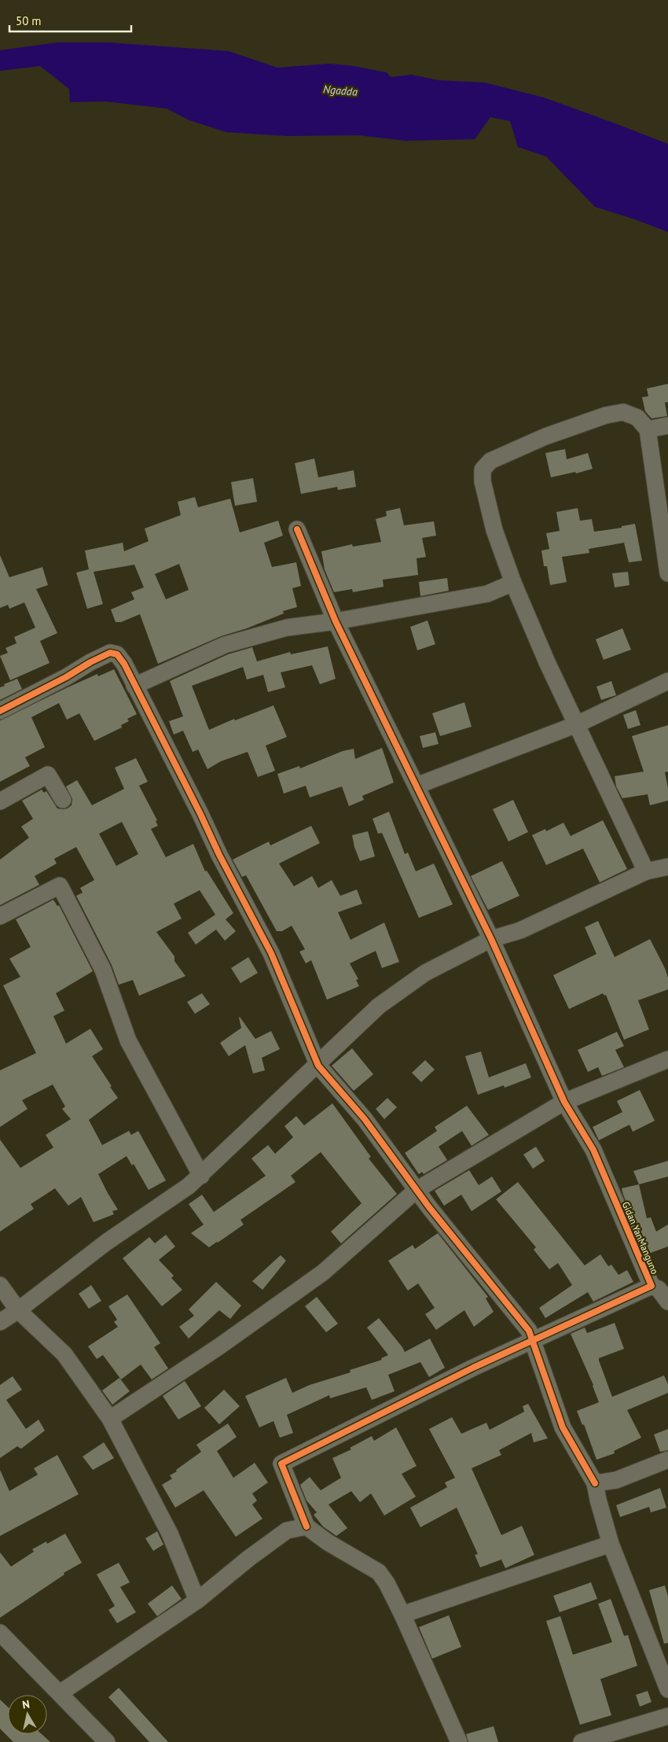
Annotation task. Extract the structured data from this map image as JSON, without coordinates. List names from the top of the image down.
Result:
{
  "streets": {
    "street": ["Gidan YanManguno"]
  },
  "water": ["Ngadda"],
  "scale_bar": "50 m",
  "north": "top"
}
